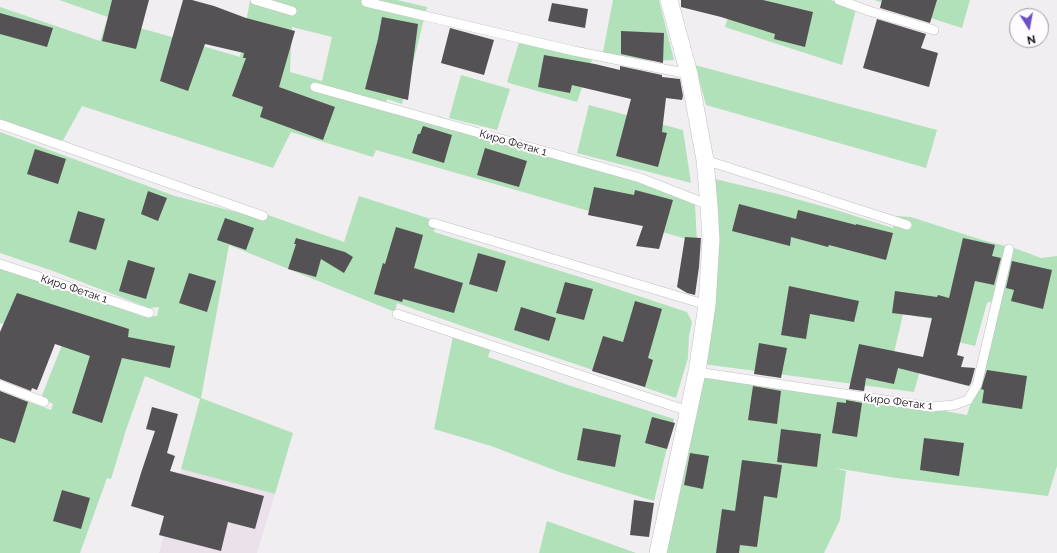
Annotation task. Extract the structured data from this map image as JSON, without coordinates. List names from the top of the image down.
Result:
{
  "streets": {
    "lane": ["Киро Фетак 1"]
  },
  "north": "bottom"
}
